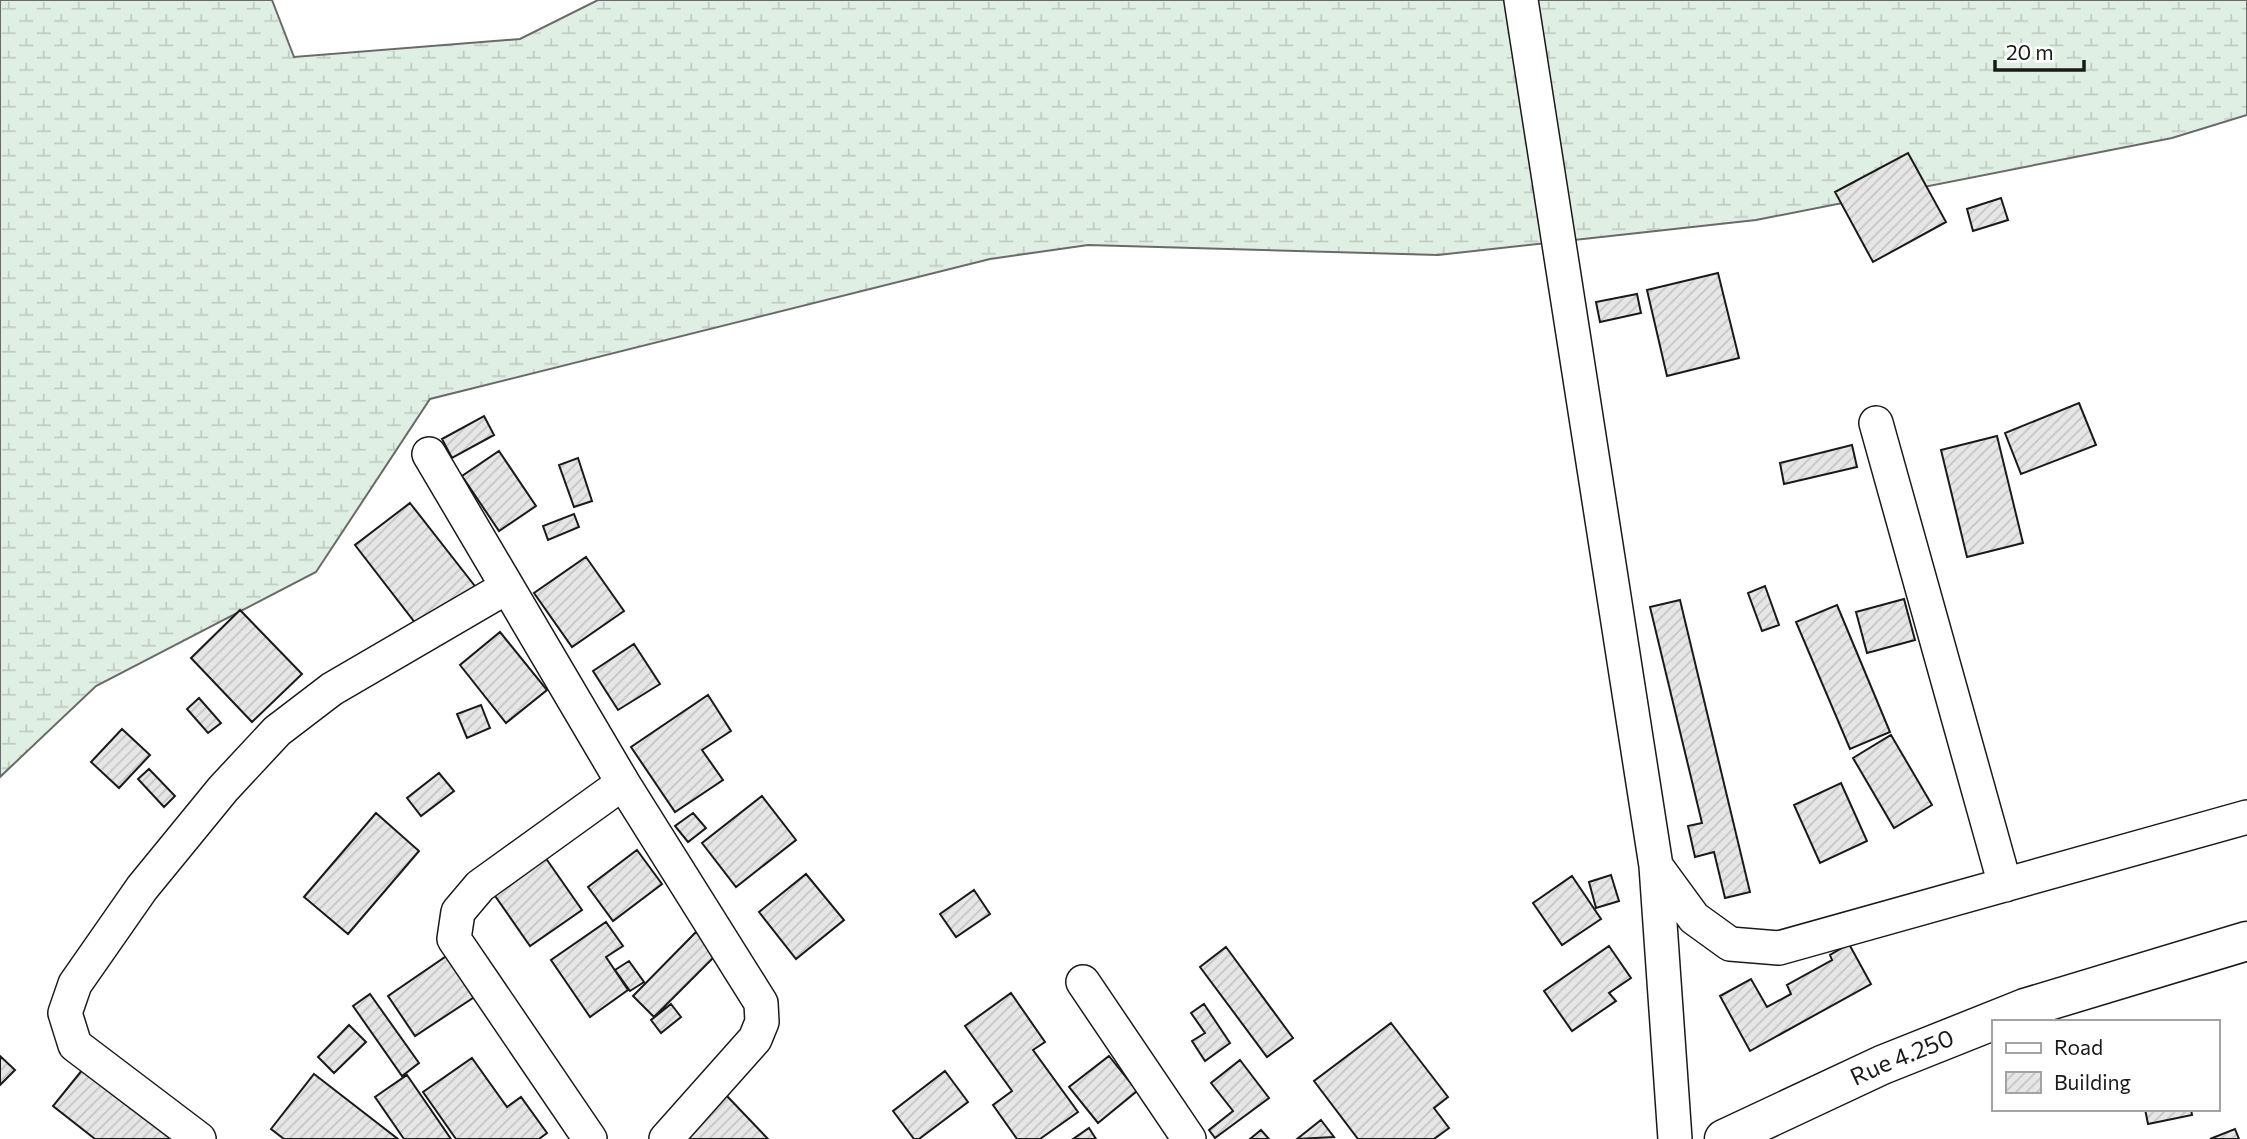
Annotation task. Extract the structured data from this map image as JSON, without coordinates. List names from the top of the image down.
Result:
{
  "streets": {
    "main road": ["Rue 4.250"]
  },
  "legend": ["Road", "Building"],
  "scale_bar": "20 m"
}
